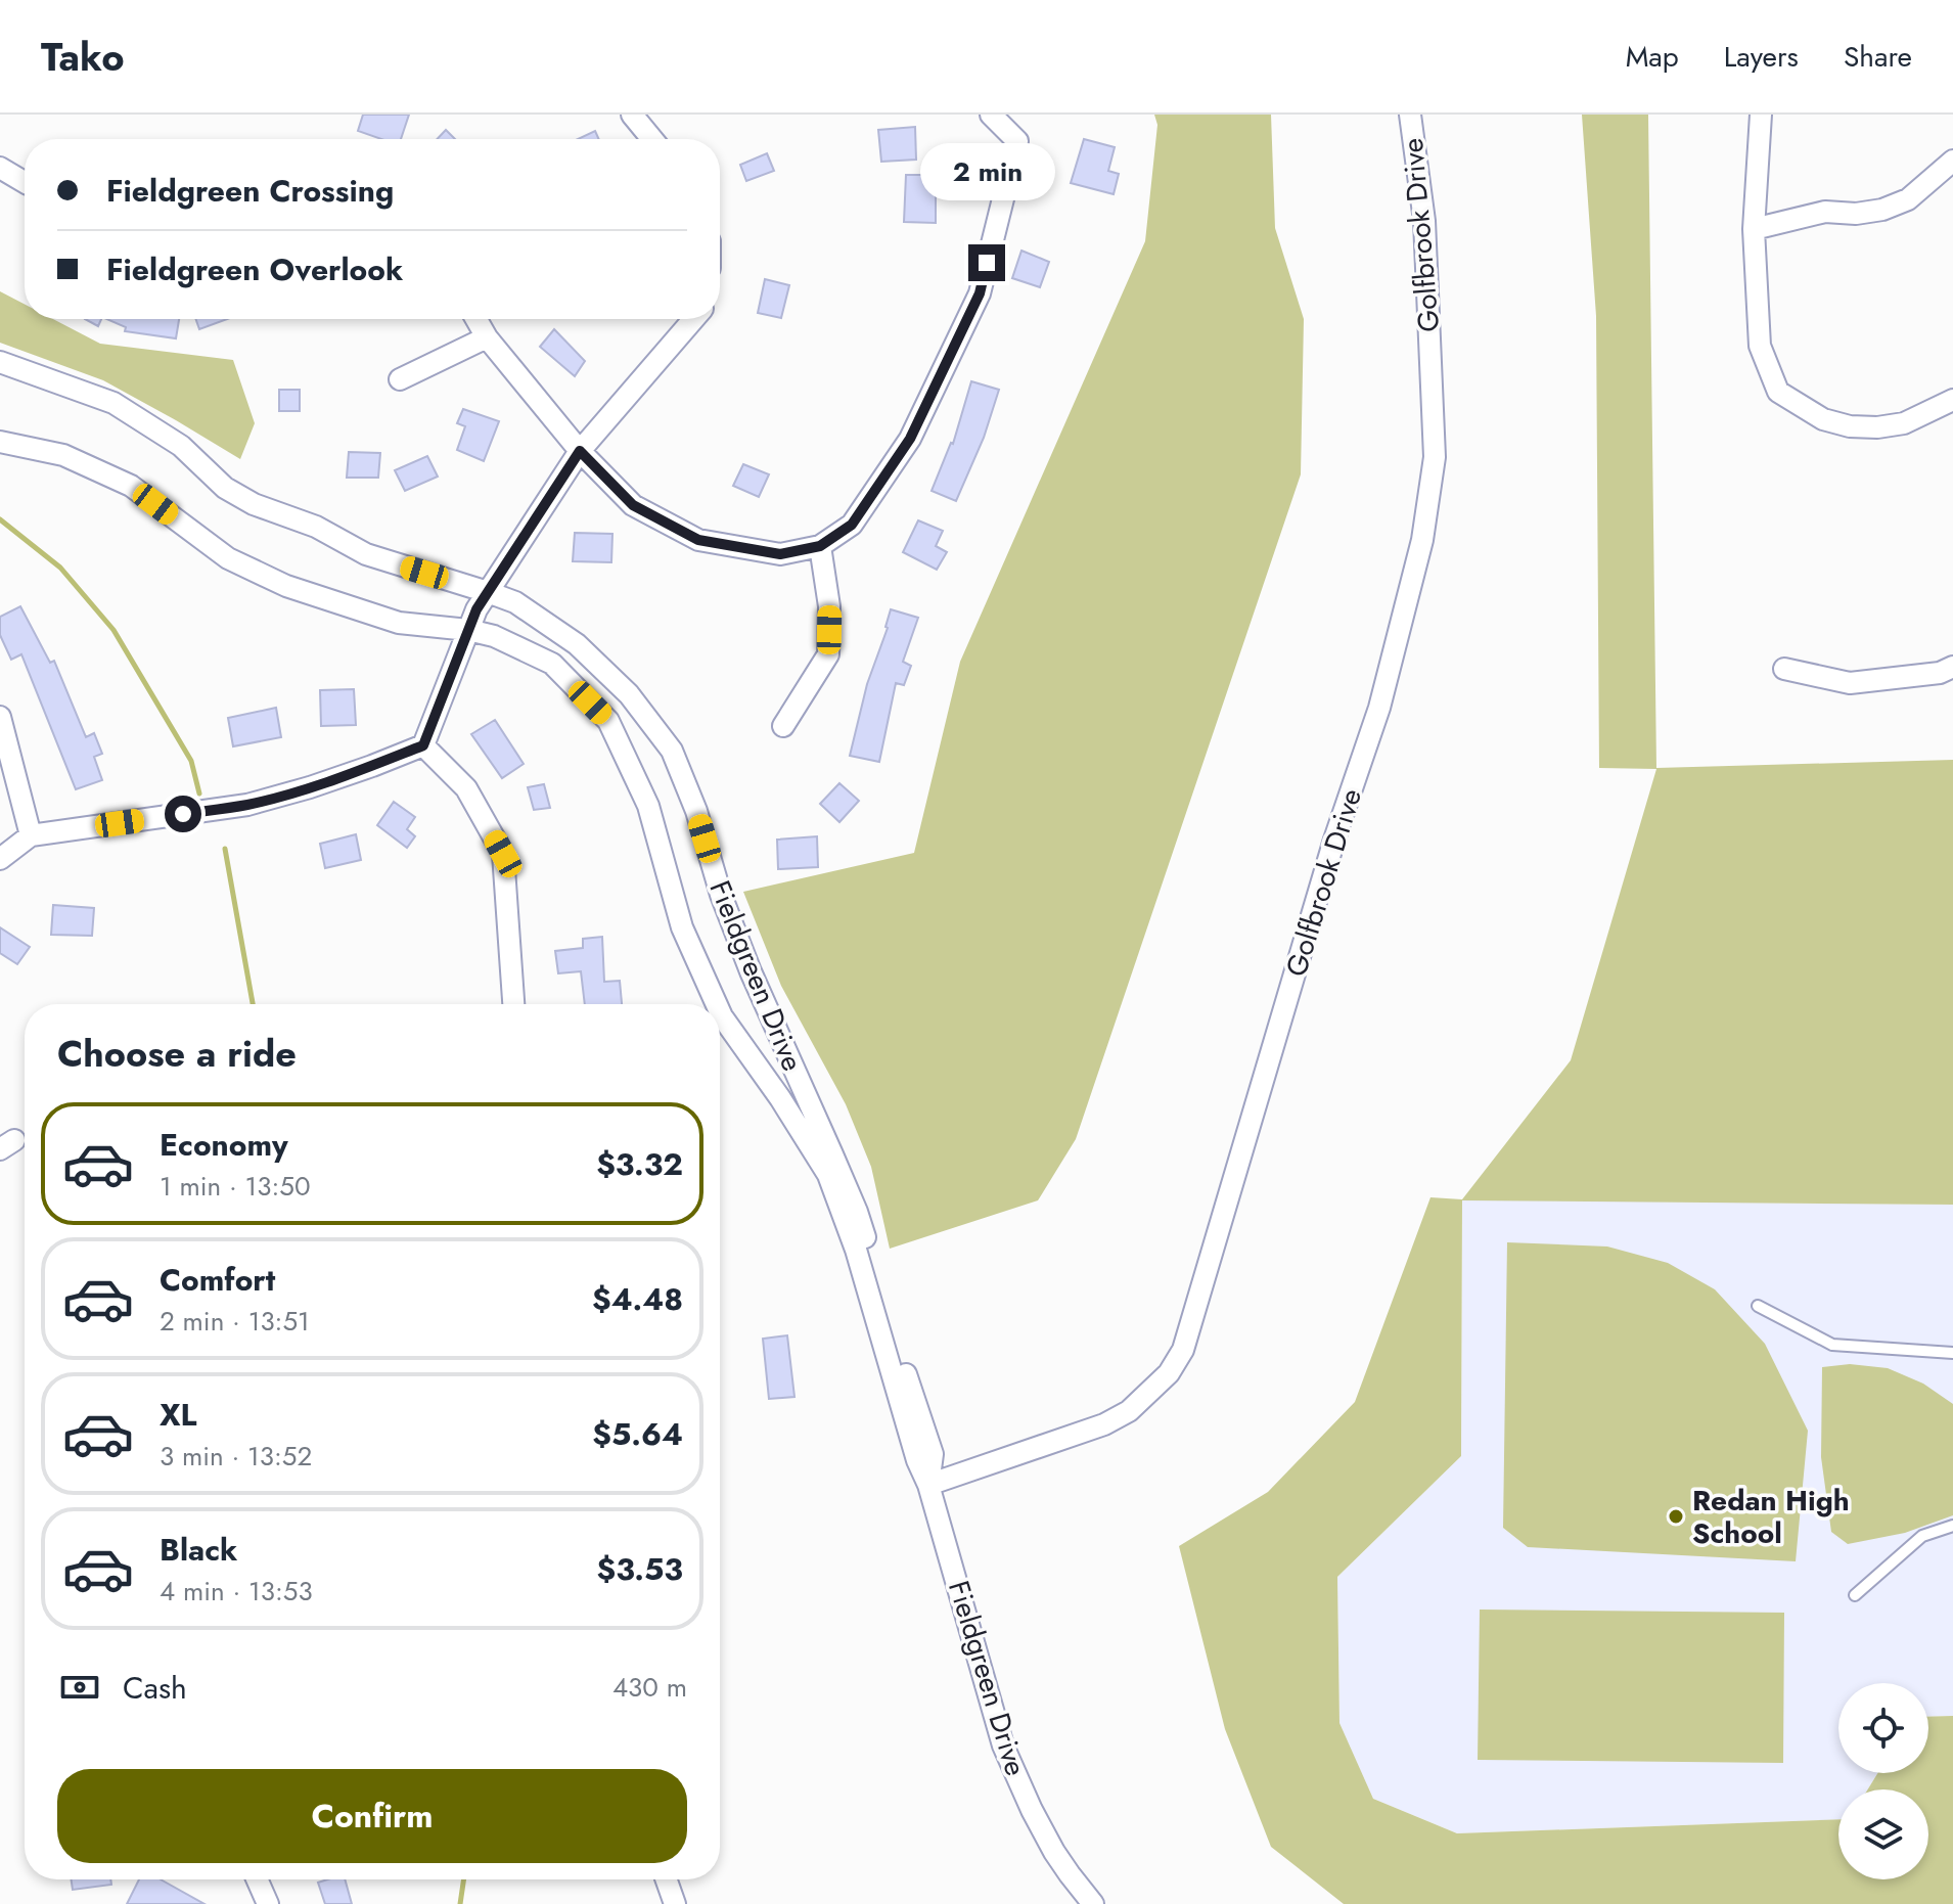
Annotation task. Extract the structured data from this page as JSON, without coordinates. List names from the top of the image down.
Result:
{
  "streets": {
    "street": ["Golfbrook Drive", "Fieldgreen Drive"]
  },
  "crossings": [
    ["Golfbrook Drive", "Fieldgreen Drive"]
  ],
  "places": ["Redan High School"],
  "page": {
    "header": "Tako",
    "nav": ["Map", "Layers", "Share"],
    "banner": ["Fieldgreen Crossing", "Fieldgreen Overlook"],
    "bubble": "2 min",
    "heading": "Choose a ride",
    "list": [
      {
        "name": "Economy",
        "note": "1 min · 13:50",
        "value": "$3.32"
      },
      {
        "name": "Comfort",
        "note": "2 min · 13:51",
        "value": "$4.48"
      },
      {
        "name": "XL",
        "note": "3 min · 13:52",
        "value": "$5.64"
      },
      {
        "name": "Black",
        "note": "4 min · 13:53",
        "value": "$3.53"
      }
    ],
    "pay": ["Cash", "430 m"],
    "buttons": "Confirm"
  }
}
